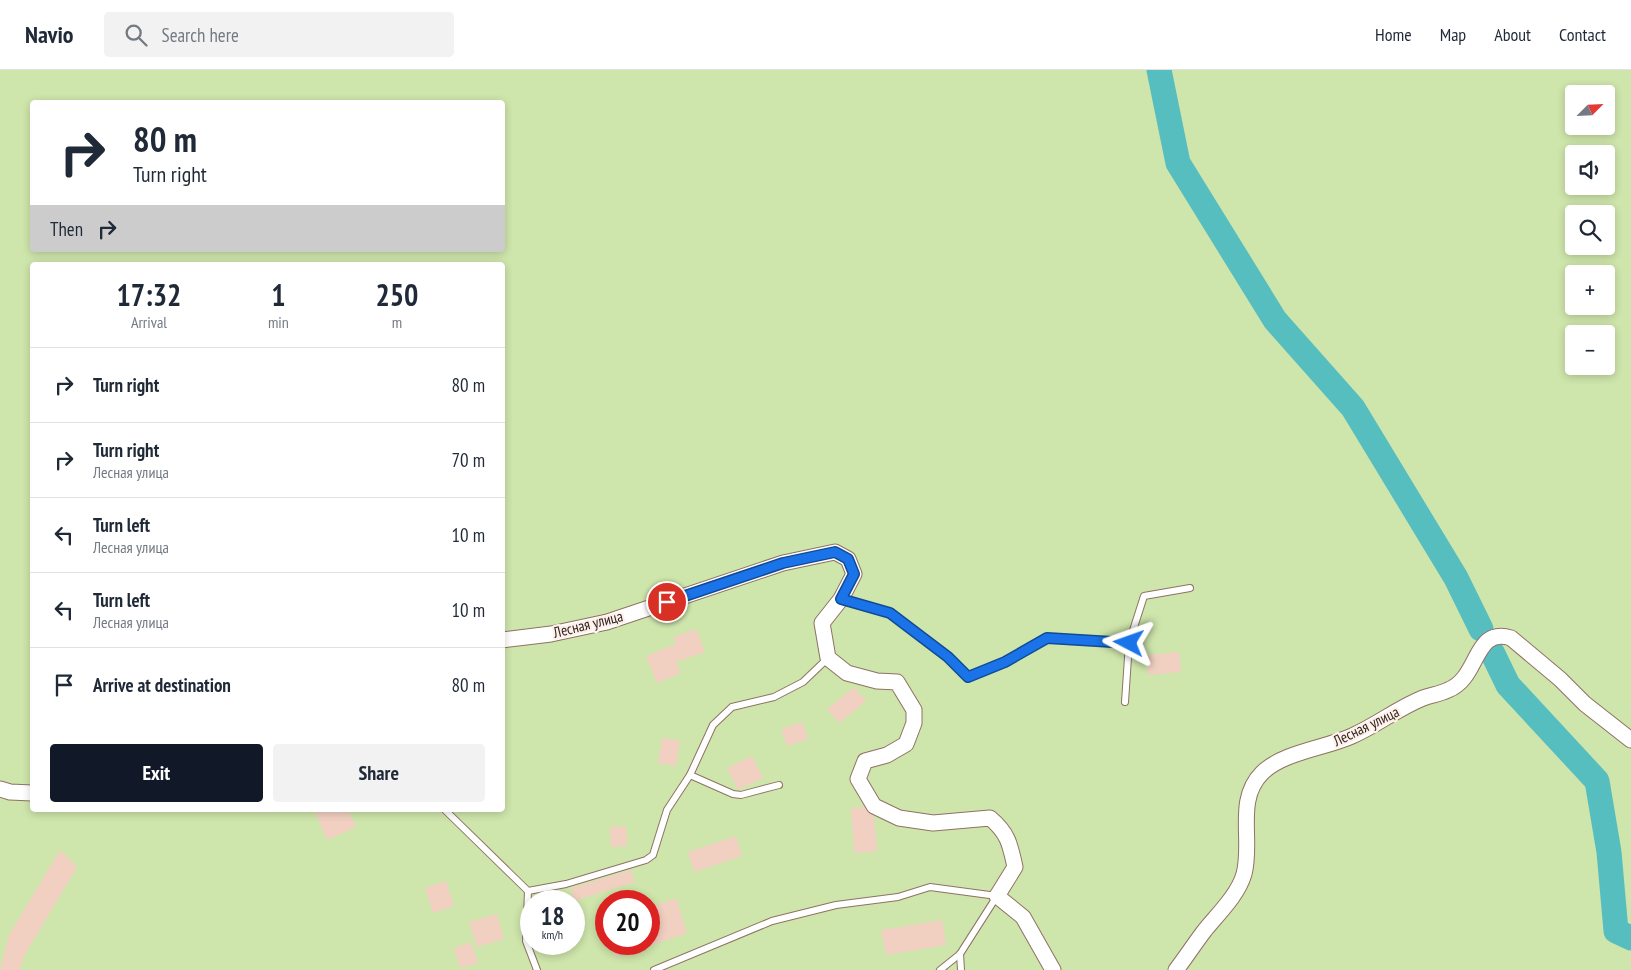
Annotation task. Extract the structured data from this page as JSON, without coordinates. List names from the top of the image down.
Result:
{
  "streets": {
    "street": ["Лесная улица"]
  },
  "north": "top right",
  "page": {
    "header": "Navio",
    "search": "Search here",
    "nav": [
      "Home",
      "Map",
      "About",
      "Contact"
    ],
    "map_buttons": ["+", "−"],
    "turn": ["80 m", "Turn right"],
    "then": "Then",
    "eta": [
      "17:32",
      "Arrival",
      "1",
      "min",
      "250",
      "m"
    ],
    "list": [
      {
        "name": "Turn right",
        "value": "80 m"
      },
      {
        "name": "Turn right",
        "note": "Лесная улица",
        "value": "70 m"
      },
      {
        "name": "Turn left",
        "note": "Лесная улица",
        "value": "10 m"
      },
      {
        "name": "Turn left",
        "note": "Лесная улица",
        "value": "10 m"
      },
      {
        "name": "Arrive at destination",
        "value": "80 m"
      }
    ],
    "buttons": ["Exit", "Share"],
    "speed": "18 km/h",
    "limit": "20"
  }
}
